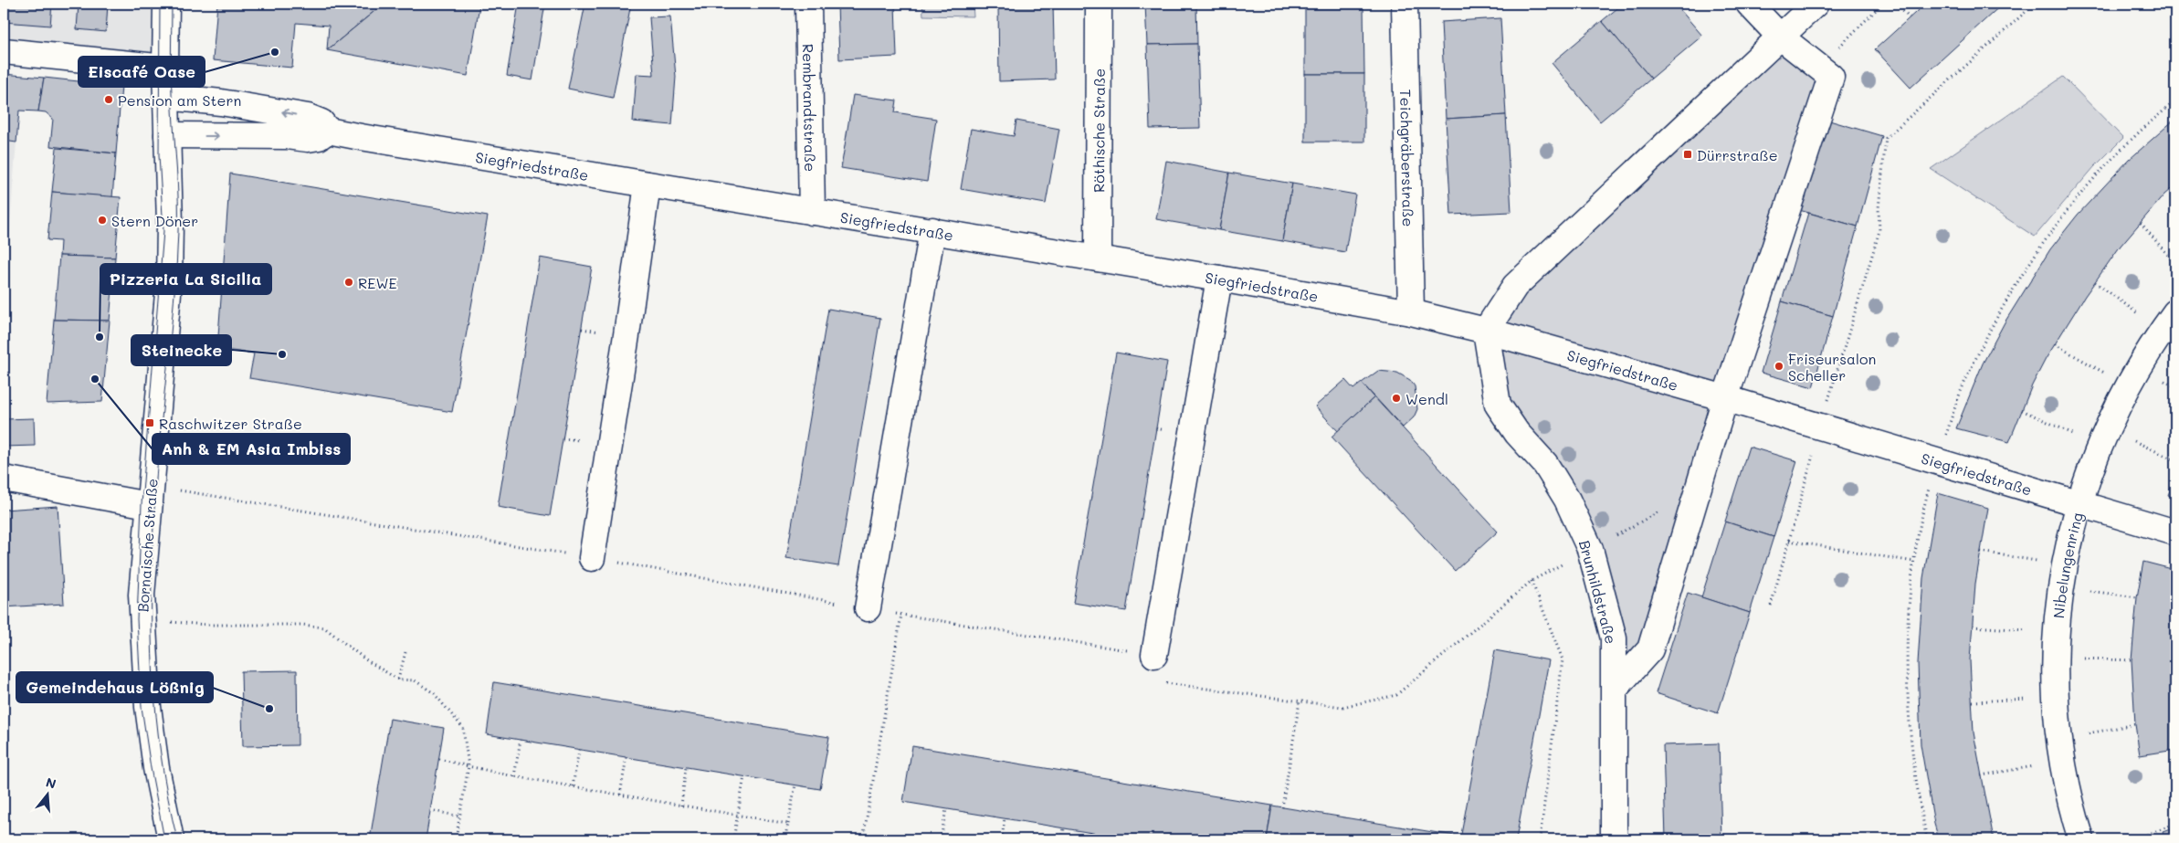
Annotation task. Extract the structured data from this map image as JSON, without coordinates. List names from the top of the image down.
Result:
{
  "streets": {
    "street": [
      "Rembrandtstraße",
      "Röthische Straße",
      "Teichgräberstraße",
      "Siegfriedstraße",
      "Bornaische Straße",
      "Nibelungenring",
      "Brunhildstraße"
    ]
  },
  "crossings": [
    ["Rembrandtstraße", "Siegfriedstraße"],
    ["Röthische Straße", "Siegfriedstraße"],
    ["Teichgräberstraße", "Siegfriedstraße"],
    ["Siegfriedstraße", "Bornaische Straße"],
    ["Siegfriedstraße", "Nibelungenring"],
    ["Siegfriedstraße", "Brunhildstraße"]
  ],
  "places": {
    "other": [
      "Eiscafé Oase",
      "Pension am Stern",
      "Stern Döner",
      "REWE",
      "Pizzeria La Sicilia",
      "Steinecke",
      "Friseursalon Scheller",
      "Anh & EM Asia Imbiss",
      "Wendl",
      "Gemeindehaus Lößnig"
    ],
    "transit": ["Dürrstraße", "Raschwitzer Straße"]
  },
  "north": "top"
}
